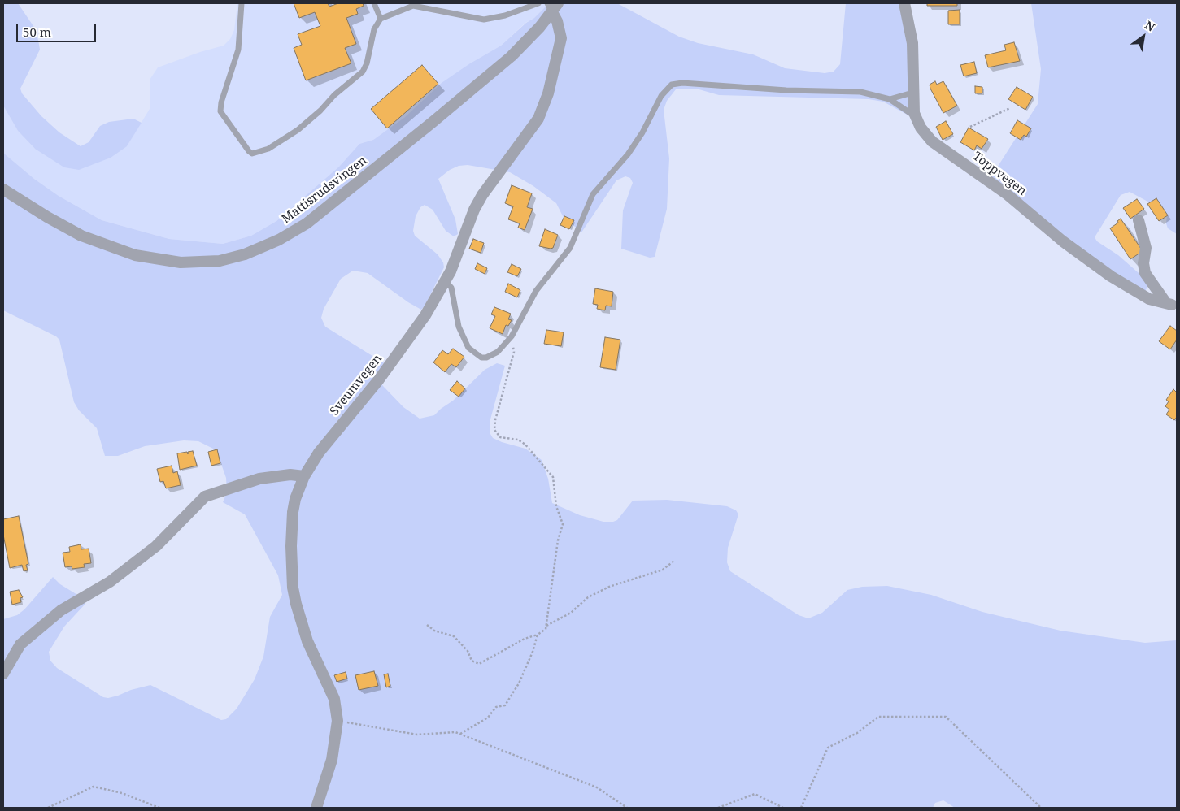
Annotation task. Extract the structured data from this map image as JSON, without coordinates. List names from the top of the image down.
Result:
{
  "streets": {
    "street": ["Toppvegen", "Mattisrudsvingen", "Sveumvegen"]
  },
  "crossings": [
    ["Mattisrudsvingen", "Sveumvegen"]
  ],
  "scale_bar": "50 m",
  "north": "top right"
}
